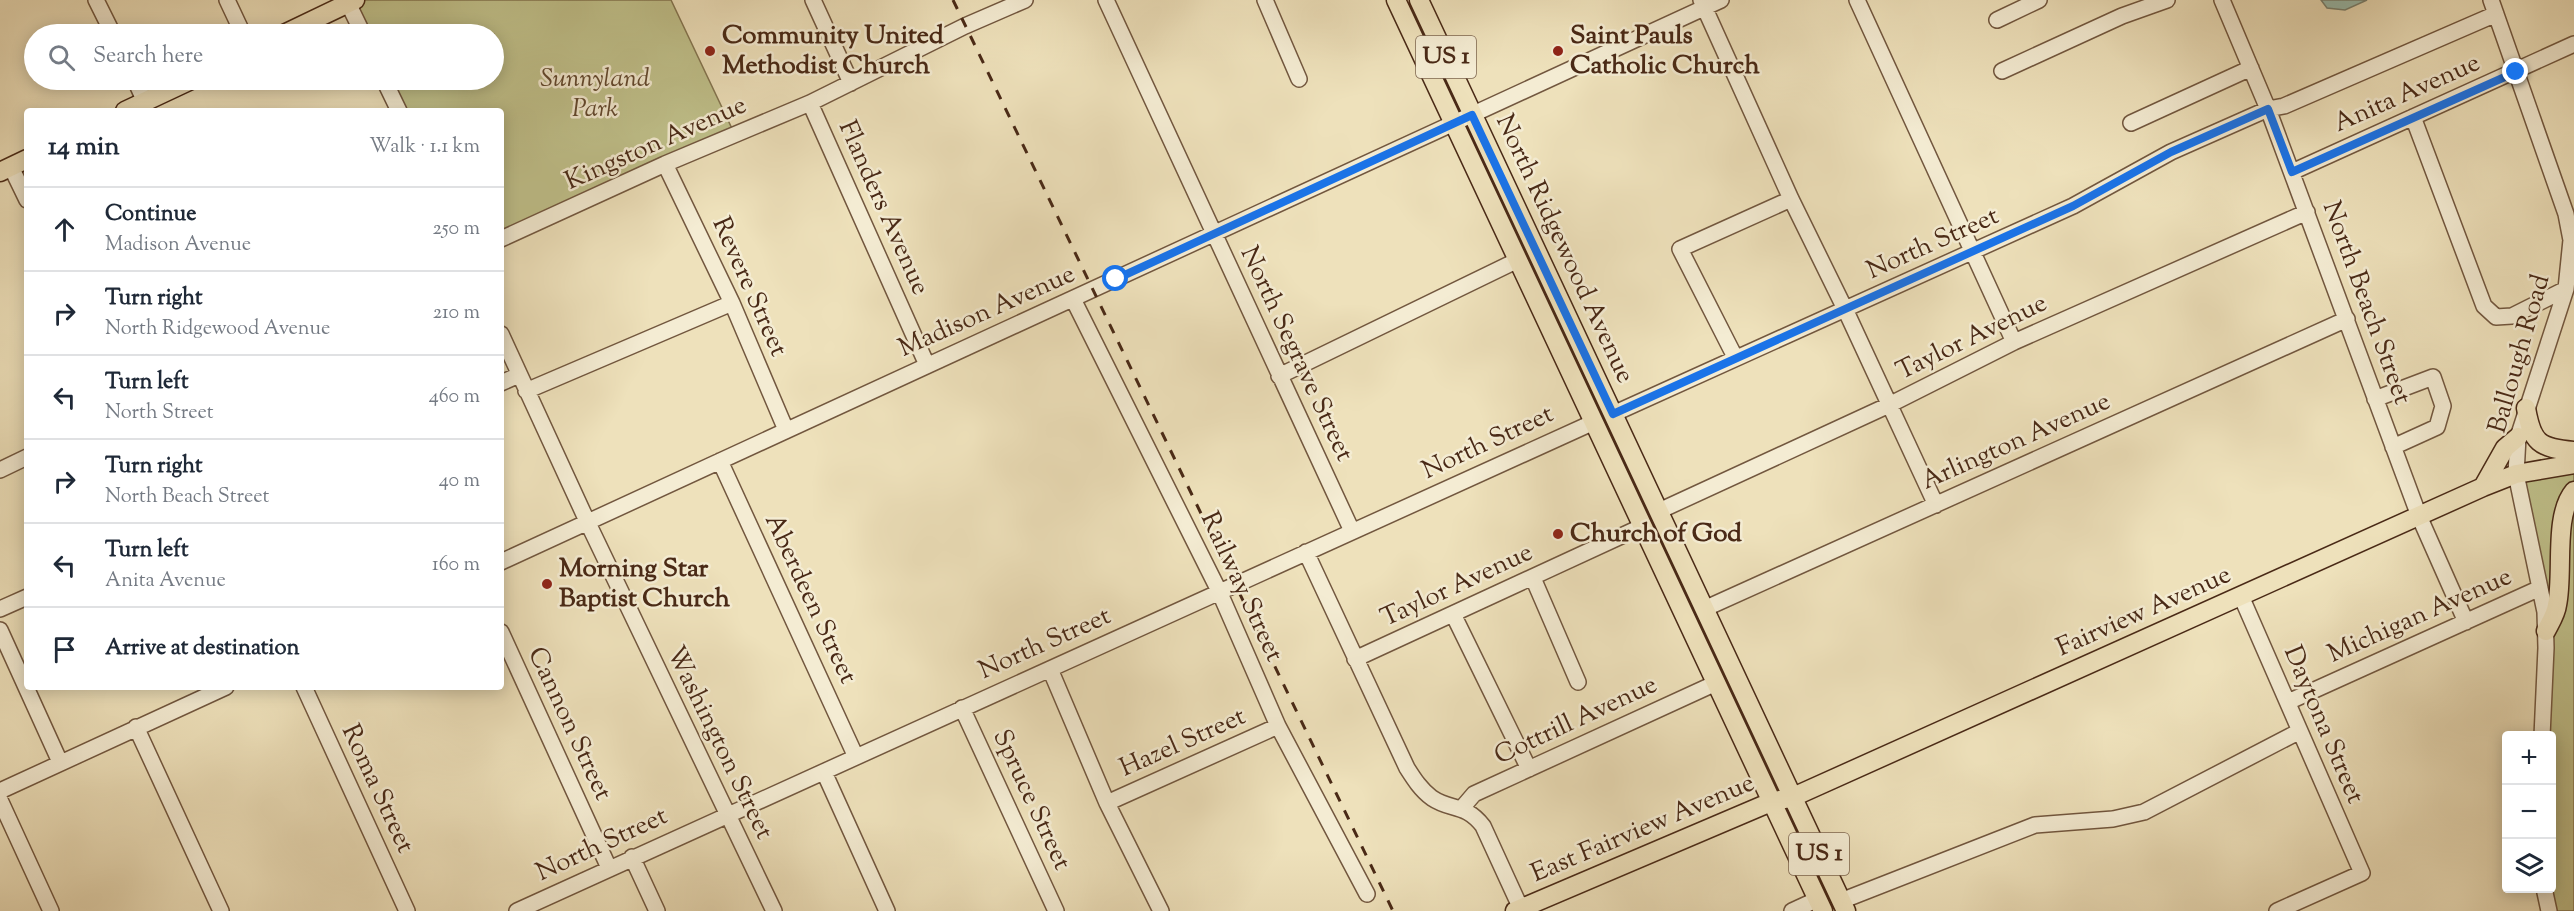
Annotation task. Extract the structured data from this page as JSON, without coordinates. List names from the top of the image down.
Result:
{
  "streets": {
    "main road": [
      "US 1",
      "North Ridgewood Avenue",
      "Fairview Avenue",
      "East Fairview Avenue"
    ],
    "street": [
      "Anita Avenue",
      "Kingston Avenue",
      "Flanders Avenue",
      "North Street",
      "Revere Street",
      "North Beach Street",
      "Madison Avenue",
      "Taylor Avenue",
      "North Segrave Street",
      "Ballough Road",
      "Arlington Avenue",
      "Railway Street",
      "Aberdeen Street",
      "Michigan Avenue",
      "Cottrill Avenue",
      "Cannon Street",
      "Daytona Street",
      "Washington Street",
      "Hazel Street",
      "Roma Street",
      "Spruce Street"
    ]
  },
  "crossings": [
    ["Anita Avenue", "North Beach Street"],
    ["Anita Avenue", "Ballough Road"],
    ["Kingston Avenue", "Flanders Avenue"],
    ["Kingston Avenue", "Revere Street"],
    ["Flanders Avenue", "Madison Avenue"],
    ["North Street", "North Ridgewood Avenue"],
    ["North Street", "North Beach Street"],
    ["North Street", "North Segrave Street"],
    ["North Street", "Ballough Road"],
    ["North Street", "Railway Street"],
    ["North Street", "Aberdeen Street"],
    ["North Street", "Cannon Street"],
    ["North Street", "Washington Street"],
    ["North Street", "Spruce Street"],
    ["North Ridgewood Avenue", "Madison Avenue"],
    ["North Ridgewood Avenue", "Taylor Avenue"],
    ["North Ridgewood Avenue", "Arlington Avenue"],
    ["North Ridgewood Avenue", "Fairview Avenue"],
    ["North Ridgewood Avenue", "Cottrill Avenue"],
    ["North Ridgewood Avenue", "East Fairview Avenue"],
    ["Revere Street", "Madison Avenue"],
    ["North Beach Street", "Taylor Avenue"],
    ["North Beach Street", "Arlington Avenue"],
    ["North Beach Street", "Fairview Avenue"],
    ["North Beach Street", "Michigan Avenue"],
    ["Madison Avenue", "North Segrave Street"],
    ["Madison Avenue", "Railway Street"],
    ["Madison Avenue", "Aberdeen Street"],
    ["Madison Avenue", "Washington Street"],
    ["Ballough Road", "Fairview Avenue"],
    ["Ballough Road", "Michigan Avenue"],
    ["Railway Street", "Hazel Street"],
    ["Fairview Avenue", "Daytona Street"],
    ["Fairview Avenue", "East Fairview Avenue"],
    ["Michigan Avenue", "Daytona Street"]
  ],
  "parks": ["Sunnyland Park"],
  "places": [
    "Community United Methodist Church",
    "Saint Pauls Catholic Church",
    "Church of God",
    "Morning Star Baptist Church"
  ],
  "page": {
    "search": "Search here",
    "heading": ["14 min", "Walk · 1.1 km"],
    "list": [
      ["Continue", "Madison Avenue", "250 m"],
      ["Turn right", "North Ridgewood Avenue", "210 m"],
      ["Turn left", "North Street", "460 m"],
      ["Turn right", "North Beach Street", "40 m"],
      ["Turn left", "Anita Avenue", "160 m"],
      "Arrive at destination"
    ],
    "map_buttons": ["+", "−"]
  }
}
